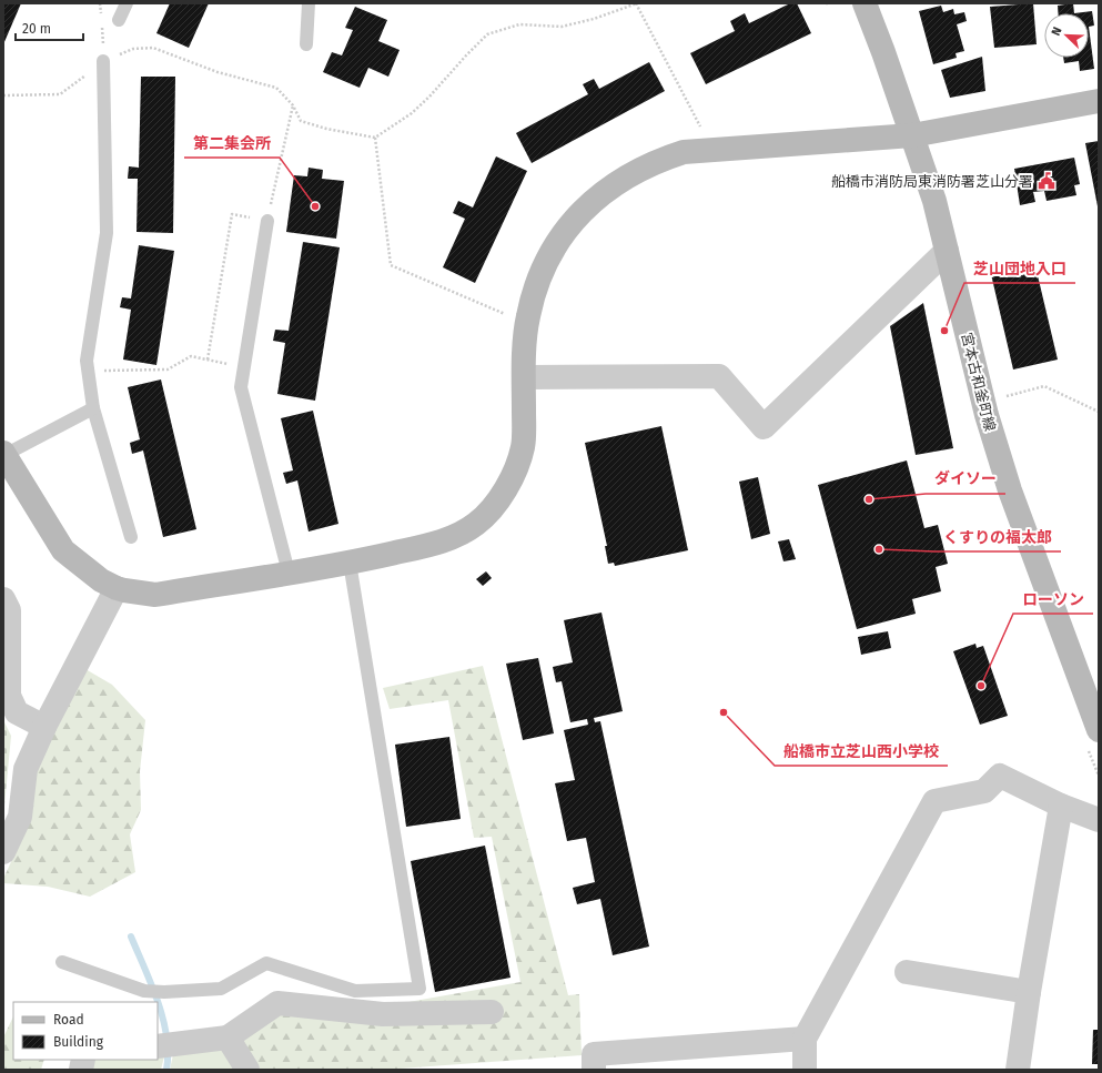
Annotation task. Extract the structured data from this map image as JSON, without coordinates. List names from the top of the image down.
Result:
{
  "streets": {
    "street": ["宮本古和釜町線"]
  },
  "places": {
    "public building": ["船橋市消防局東消防署芝山分署"],
    "other": [
      "第二集会所",
      "芝山団地入口",
      "ダイソー",
      "くすりの福太郎",
      "ローソン",
      "船橋市立芝山西小学校"
    ]
  },
  "legend": ["Road", "Building"],
  "scale_bar": "20 m",
  "north": "top left"
}
